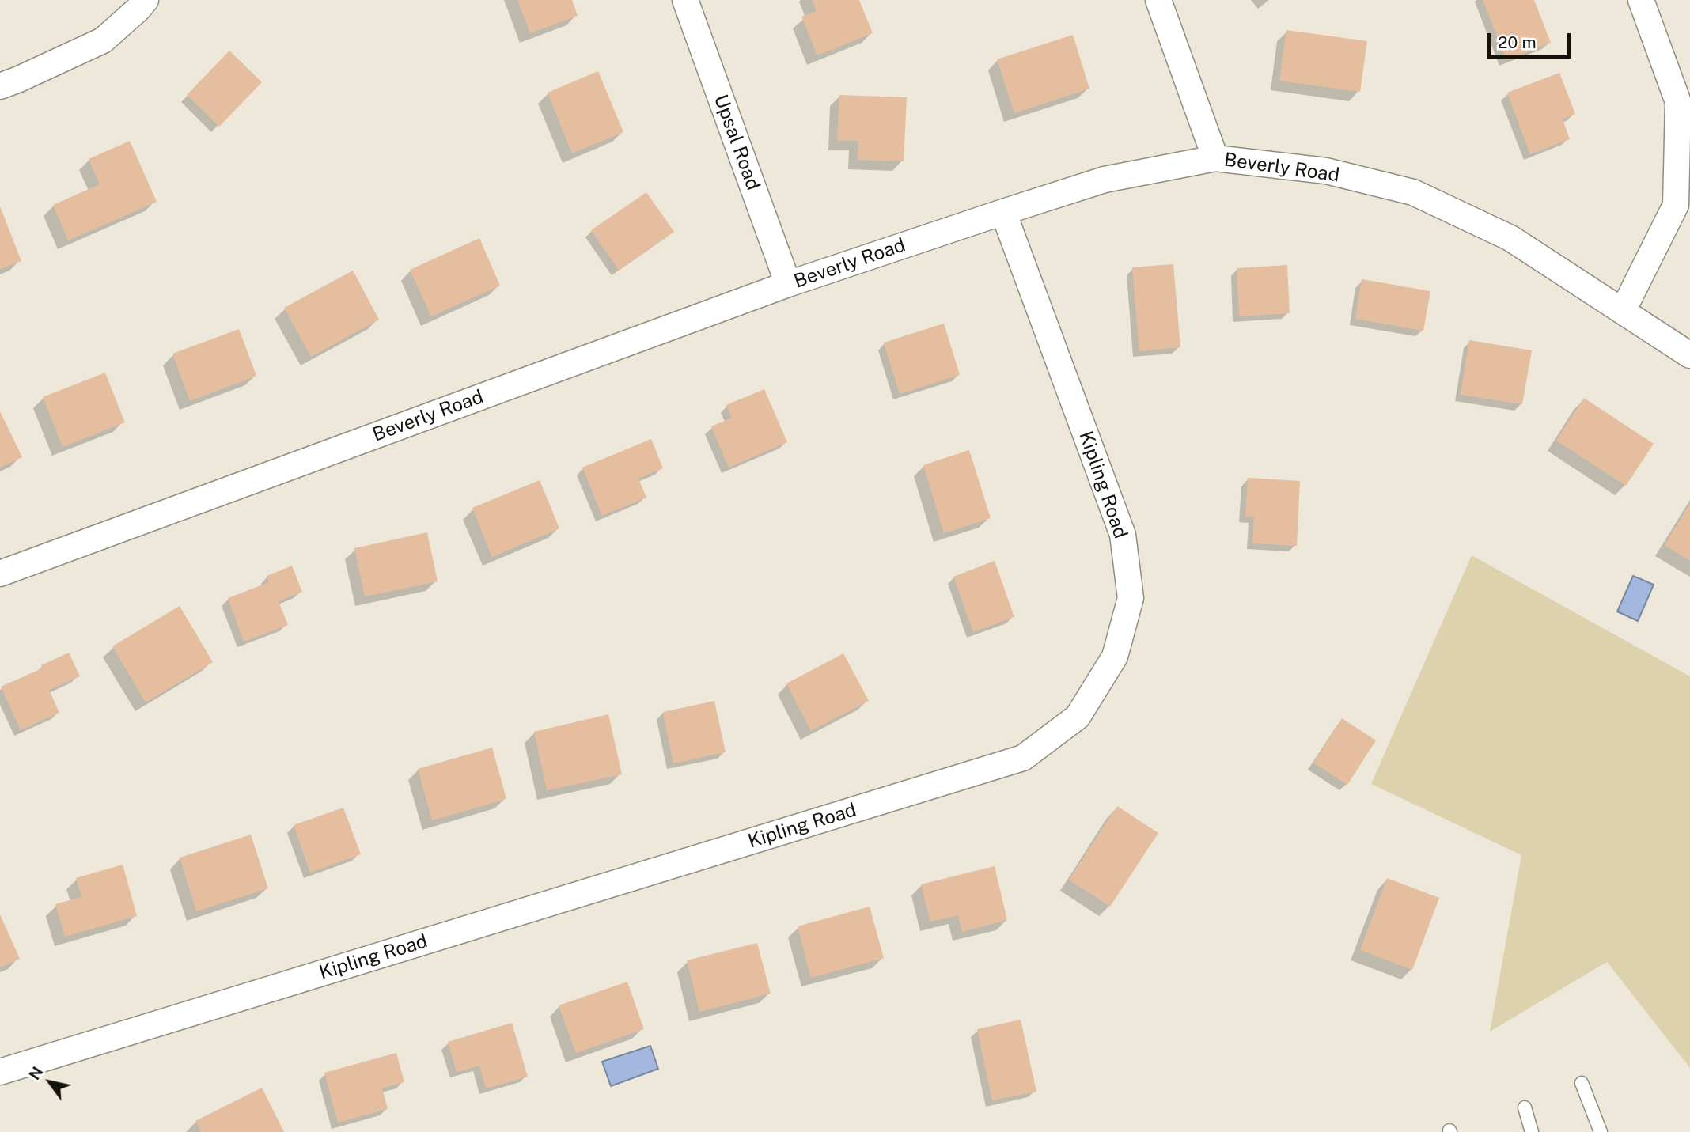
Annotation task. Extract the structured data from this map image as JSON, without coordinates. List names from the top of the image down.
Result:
{
  "streets": {
    "street": ["Upsal Road", "Beverly Road", "Kipling Road"]
  },
  "crossings": [
    ["Upsal Road", "Beverly Road"],
    ["Beverly Road", "Kipling Road"]
  ],
  "scale_bar": "20 m",
  "north": "top left"
}
